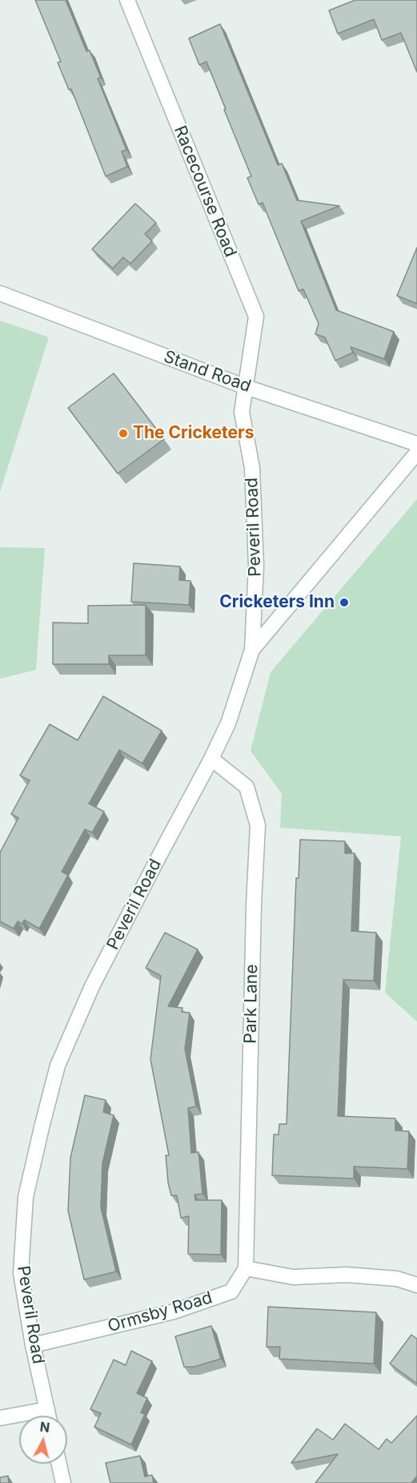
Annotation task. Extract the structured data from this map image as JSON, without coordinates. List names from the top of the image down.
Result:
{
  "streets": {
    "street": [
      "Racecourse Road",
      "Stand Road",
      "Peveril Road",
      "Park Lane",
      "Ormsby Road"
    ]
  },
  "crossings": [
    ["Racecourse Road", "Stand Road"],
    ["Racecourse Road", "Peveril Road"],
    ["Stand Road", "Peveril Road"],
    ["Peveril Road", "Park Lane"],
    ["Peveril Road", "Ormsby Road"],
    ["Park Lane", "Ormsby Road"]
  ],
  "places": ["The Cricketers", "Cricketers Inn"],
  "north": "top"
}
